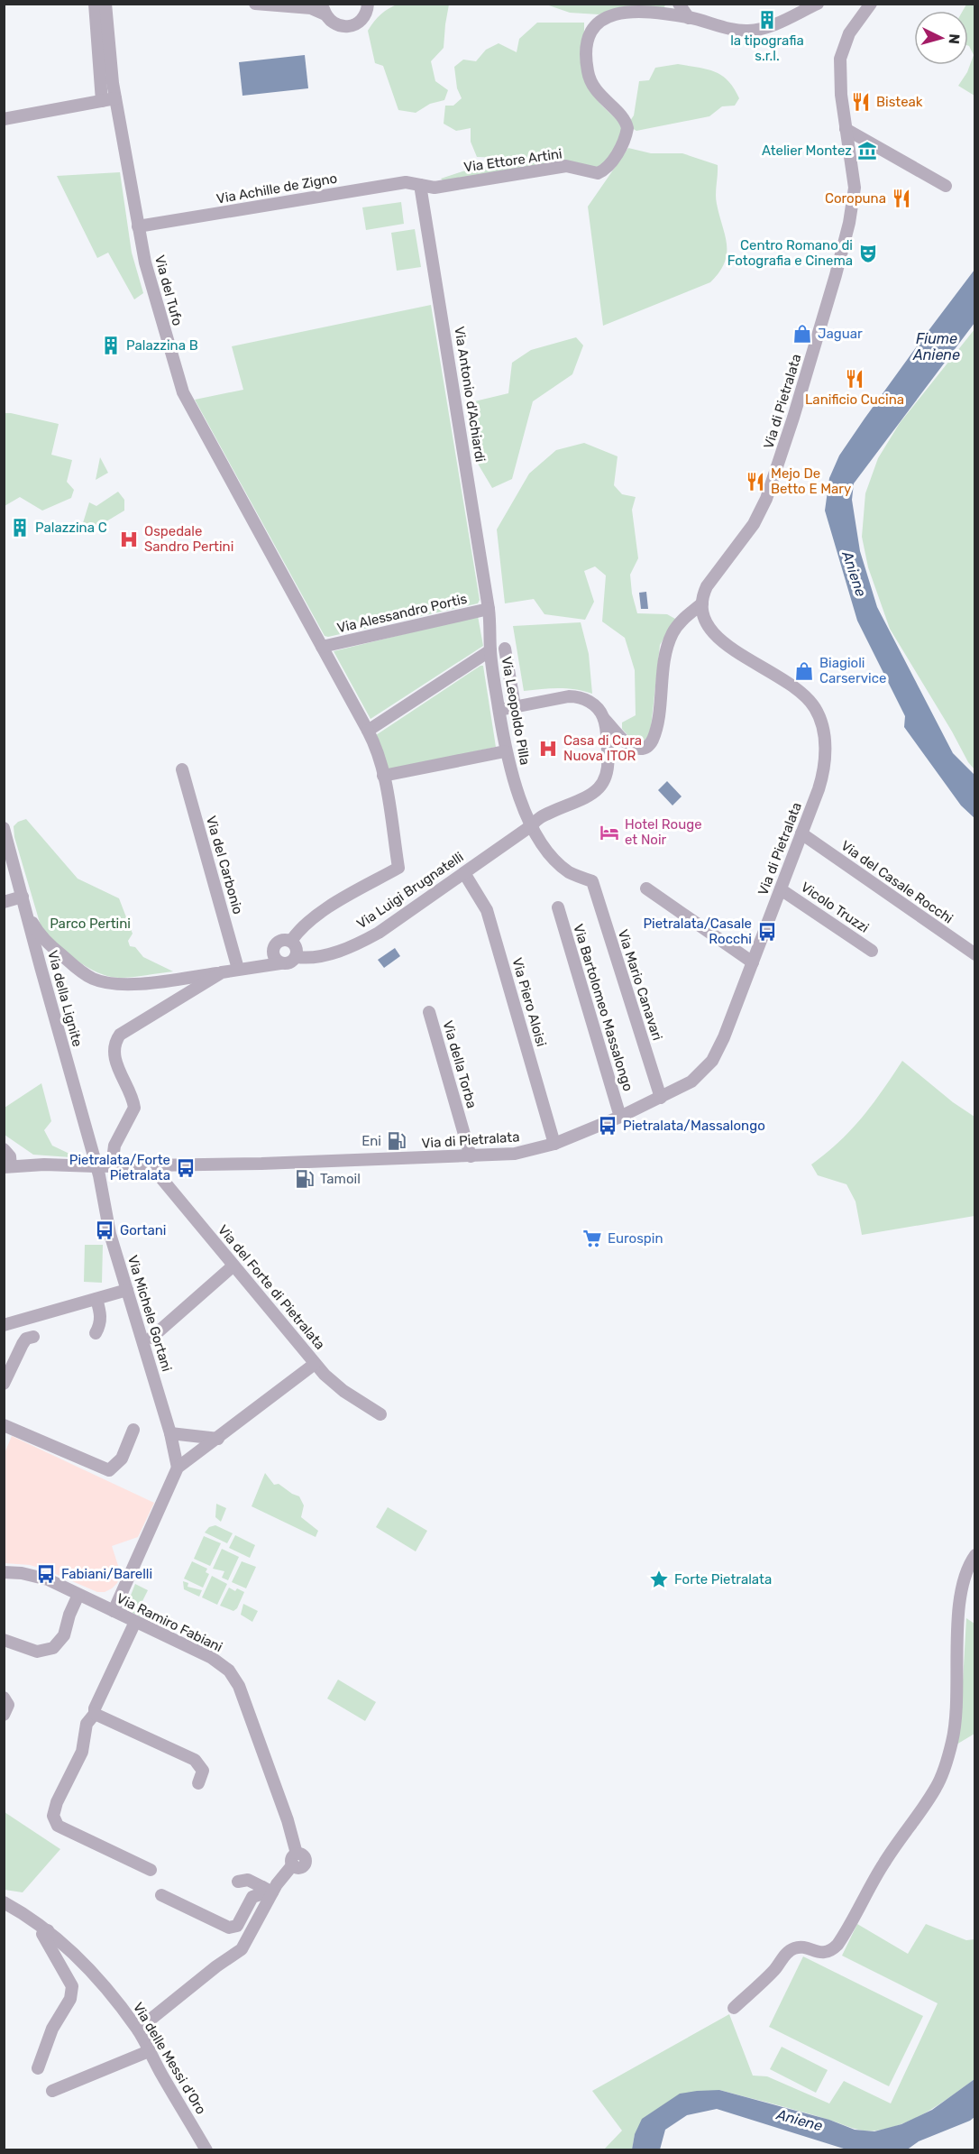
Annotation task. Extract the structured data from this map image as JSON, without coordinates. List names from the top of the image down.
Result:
{
  "streets": {
    "street": [
      "Via Ettore Artini",
      "Via Achille de Zigno",
      "Via del Tufo",
      "Via Antonio d'Achiardi",
      "Via di Pietralata",
      "Via Alessandro Portis",
      "Via Leopoldo Pilla",
      "Via del Carbonio",
      "Via del Casale Rocchi",
      "Via Luigi Brugnatelli",
      "Vicolo Truzzi",
      "Via Mario Canavari",
      "Via della Lignite",
      "Via Piero Aloisi",
      "Via Bartolomeo Massalongo",
      "Via della Torba",
      "Via del Forte di Pietralata",
      "Via Michele Gortani",
      "Via Ramiro Fabiani",
      "Via delle Messi d'Oro"
    ]
  },
  "crossings": [
    ["Via Ettore Artini", "Via Achille de Zigno"],
    ["Via Ettore Artini", "Via Antonio d'Achiardi"],
    ["Via Achille de Zigno", "Via del Tufo"],
    ["Via Achille de Zigno", "Via Antonio d'Achiardi"],
    ["Via del Tufo", "Via Alessandro Portis"],
    ["Via del Tufo", "Via Luigi Brugnatelli"],
    ["Via Antonio d'Achiardi", "Via Alessandro Portis"],
    ["Via Antonio d'Achiardi", "Via Leopoldo Pilla"],
    ["Via di Pietralata", "Via del Casale Rocchi"],
    ["Via di Pietralata", "Vicolo Truzzi"],
    ["Via di Pietralata", "Via Mario Canavari"],
    ["Via di Pietralata", "Via della Lignite"],
    ["Via di Pietralata", "Via Piero Aloisi"],
    ["Via di Pietralata", "Via Bartolomeo Massalongo"],
    ["Via di Pietralata", "Via della Torba"],
    ["Via di Pietralata", "Via del Forte di Pietralata"],
    ["Via di Pietralata", "Via Michele Gortani"],
    ["Via Alessandro Portis", "Via Leopoldo Pilla"],
    ["Via Leopoldo Pilla", "Via Luigi Brugnatelli"],
    ["Via Leopoldo Pilla", "Via Mario Canavari"],
    ["Via Luigi Brugnatelli", "Via Piero Aloisi"],
    ["Via della Lignite", "Via Michele Gortani"],
    ["Via Ramiro Fabiani", "Via delle Messi d'Oro"]
  ],
  "water": ["Fiume Aniene", "Aniene"],
  "parks": ["Parco Pertini"],
  "places": {
    "building": ["la tipografia s.r.l.", "Palazzina B", "Palazzina C"],
    "restaurant": [
      "Bisteak",
      "Coropuna",
      "Lanificio Cucina",
      "Mejo De Betto E Mary"
    ],
    "museum": ["Atelier Montez"],
    "theatre": ["Centro Romano di Fotografia e Cinema"],
    "shop": ["Jaguar", "Biagioli Carservice"],
    "hospital": ["Ospedale Sandro Pertini", "Casa di Cura Nuova ITOR"],
    "hotel": ["Hotel Rouge et Noir"],
    "bus stop": [
      "Pietralata/Casale Rocchi",
      "Pietralata/Massalongo",
      "Pietralata/Forte Pietralata",
      "Gortani",
      "Fabiani/Barelli"
    ],
    "fuel station": ["Eni", "Tamoil"],
    "supermarket": ["Eurospin"],
    "place": ["Forte Pietralata"]
  },
  "north": "right"
}
